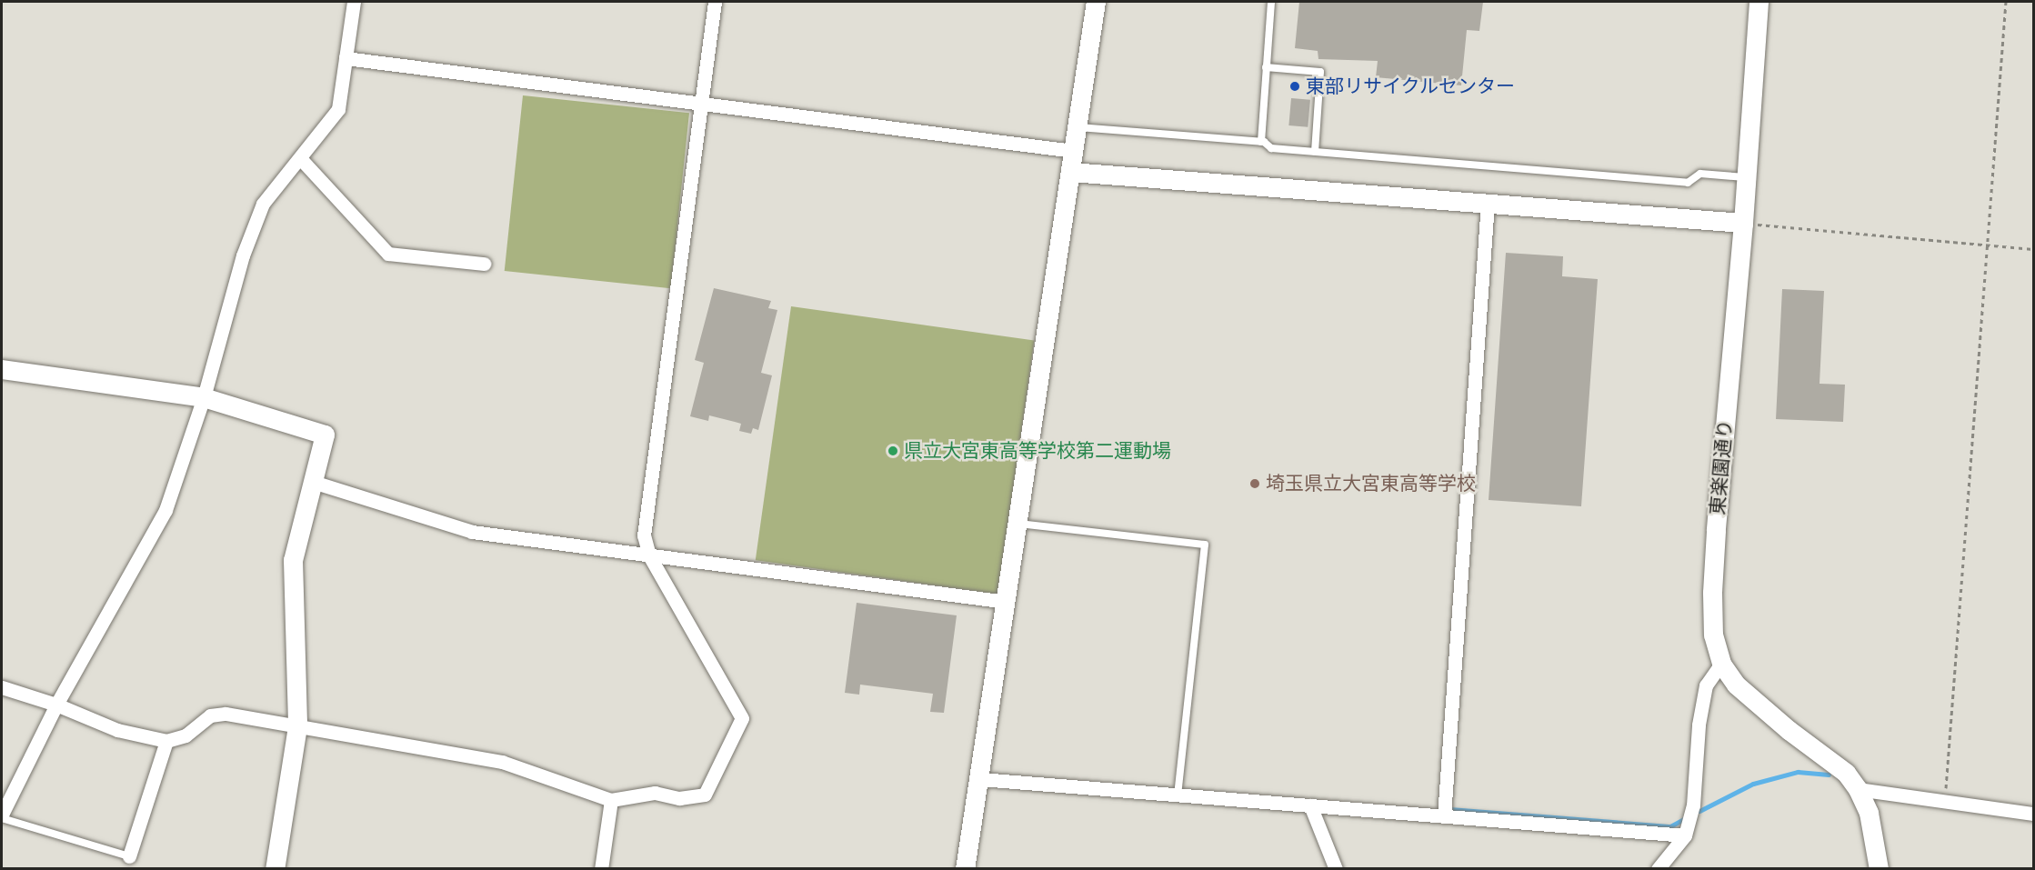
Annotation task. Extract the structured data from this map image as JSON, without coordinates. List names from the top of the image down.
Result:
{
  "streets": {
    "street": ["東楽園通り"]
  },
  "places": ["東部リサイクルセンター", "県立大宮東高等学校第二運動場", "埼玉県立大宮東高等学校"]
}
